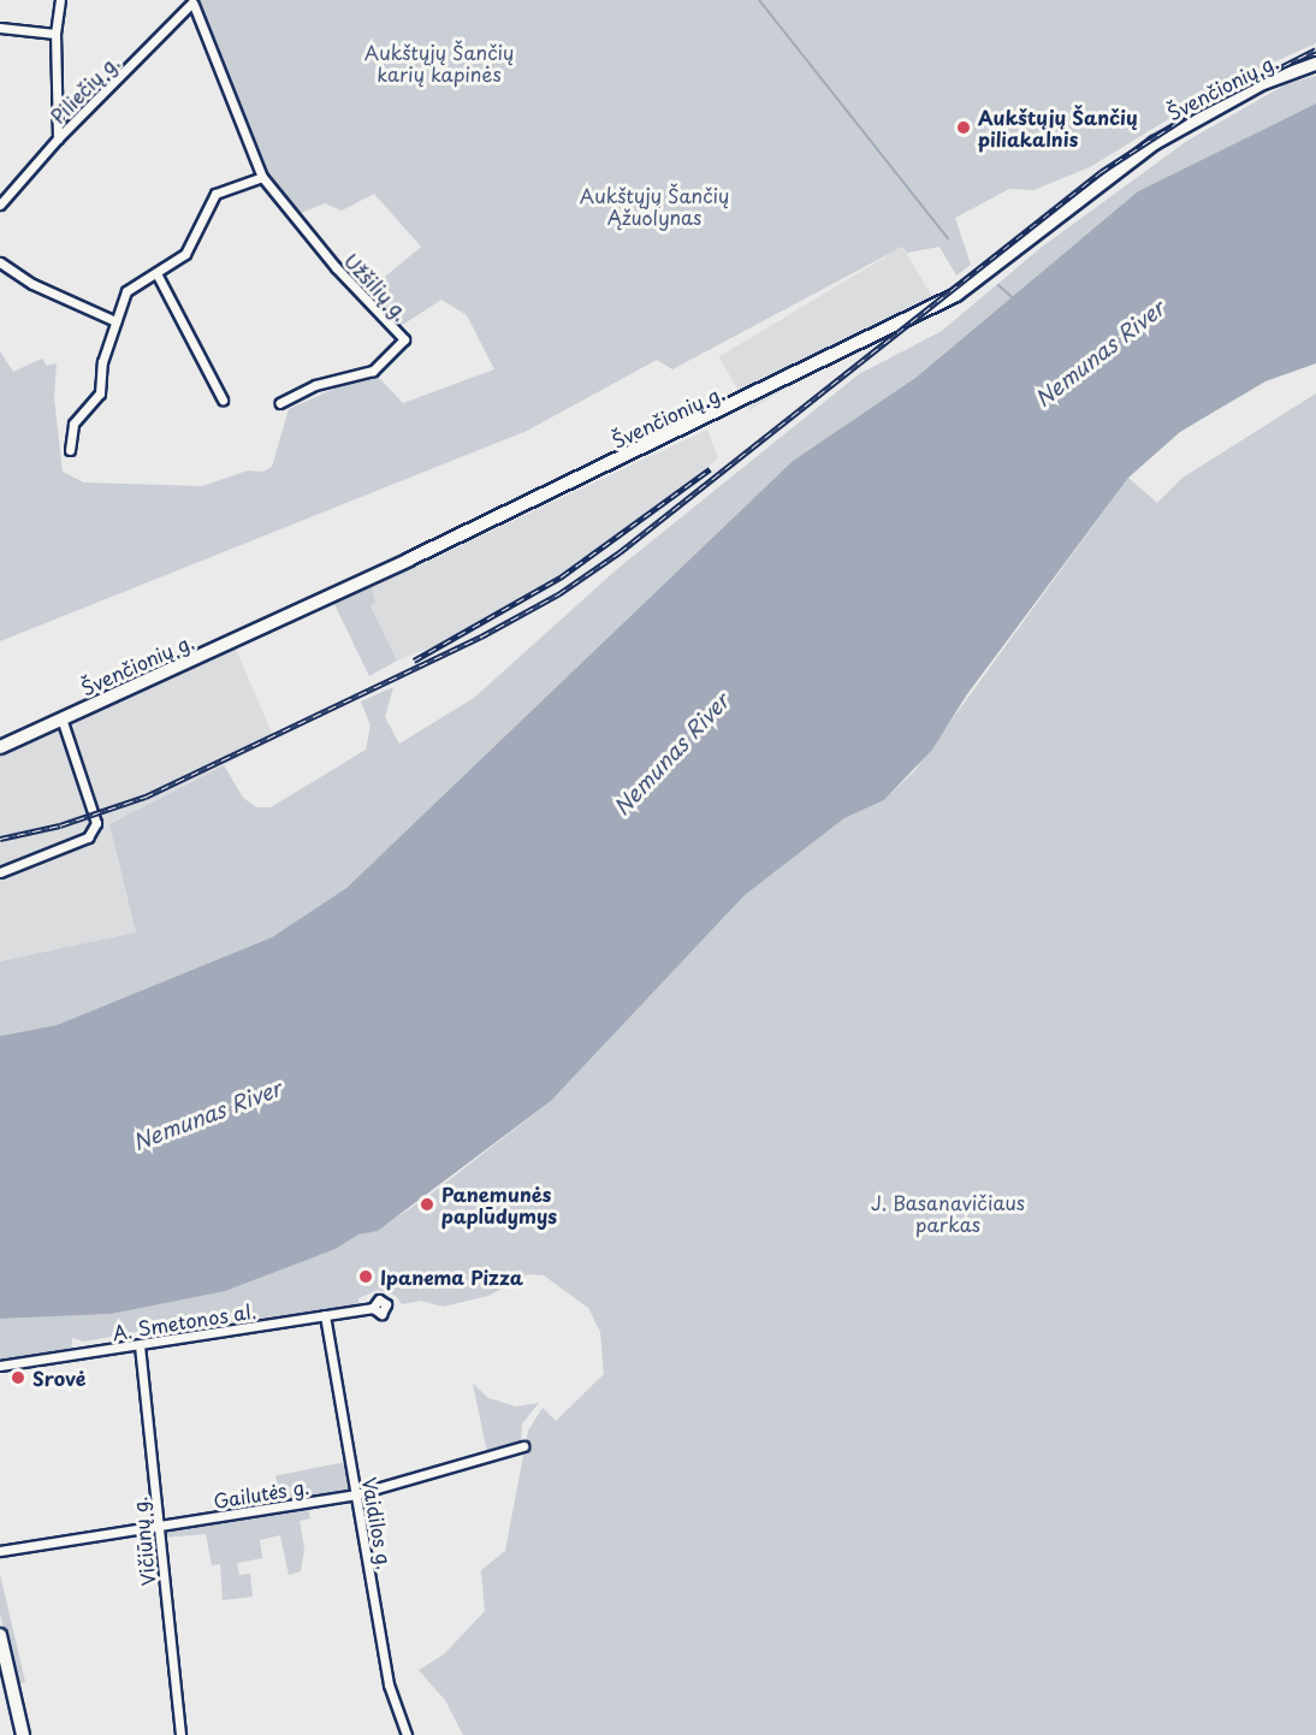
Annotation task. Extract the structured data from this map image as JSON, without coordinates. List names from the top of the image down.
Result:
{
  "streets": {
    "street": [
      "Švenčionių g.",
      "Piliečių g.",
      "Užšilių g.",
      "A. Smetonos al.",
      "Gailutės g.",
      "Vaidilos g.",
      "Vičiūnų g."
    ]
  },
  "crossings": [
    ["Piliečių g.", "Užšilių g."],
    ["A. Smetonos al.", "Vaidilos g."],
    ["A. Smetonos al.", "Vičiūnų g."],
    ["Gailutės g.", "Vaidilos g."],
    ["Gailutės g.", "Vičiūnų g."]
  ],
  "water": ["Nemunas River"],
  "parks": ["Aukštųjų Šančių karių kapinės", "Aukštųjų Šančių Ąžuolynas", "J. Basanavičiaus parkas"],
  "places": [
    "Aukštųjų Šančių piliakalnis",
    "Panemunės paplūdymys",
    "Ipanema Pizza",
    "Srovė"
  ]
}
